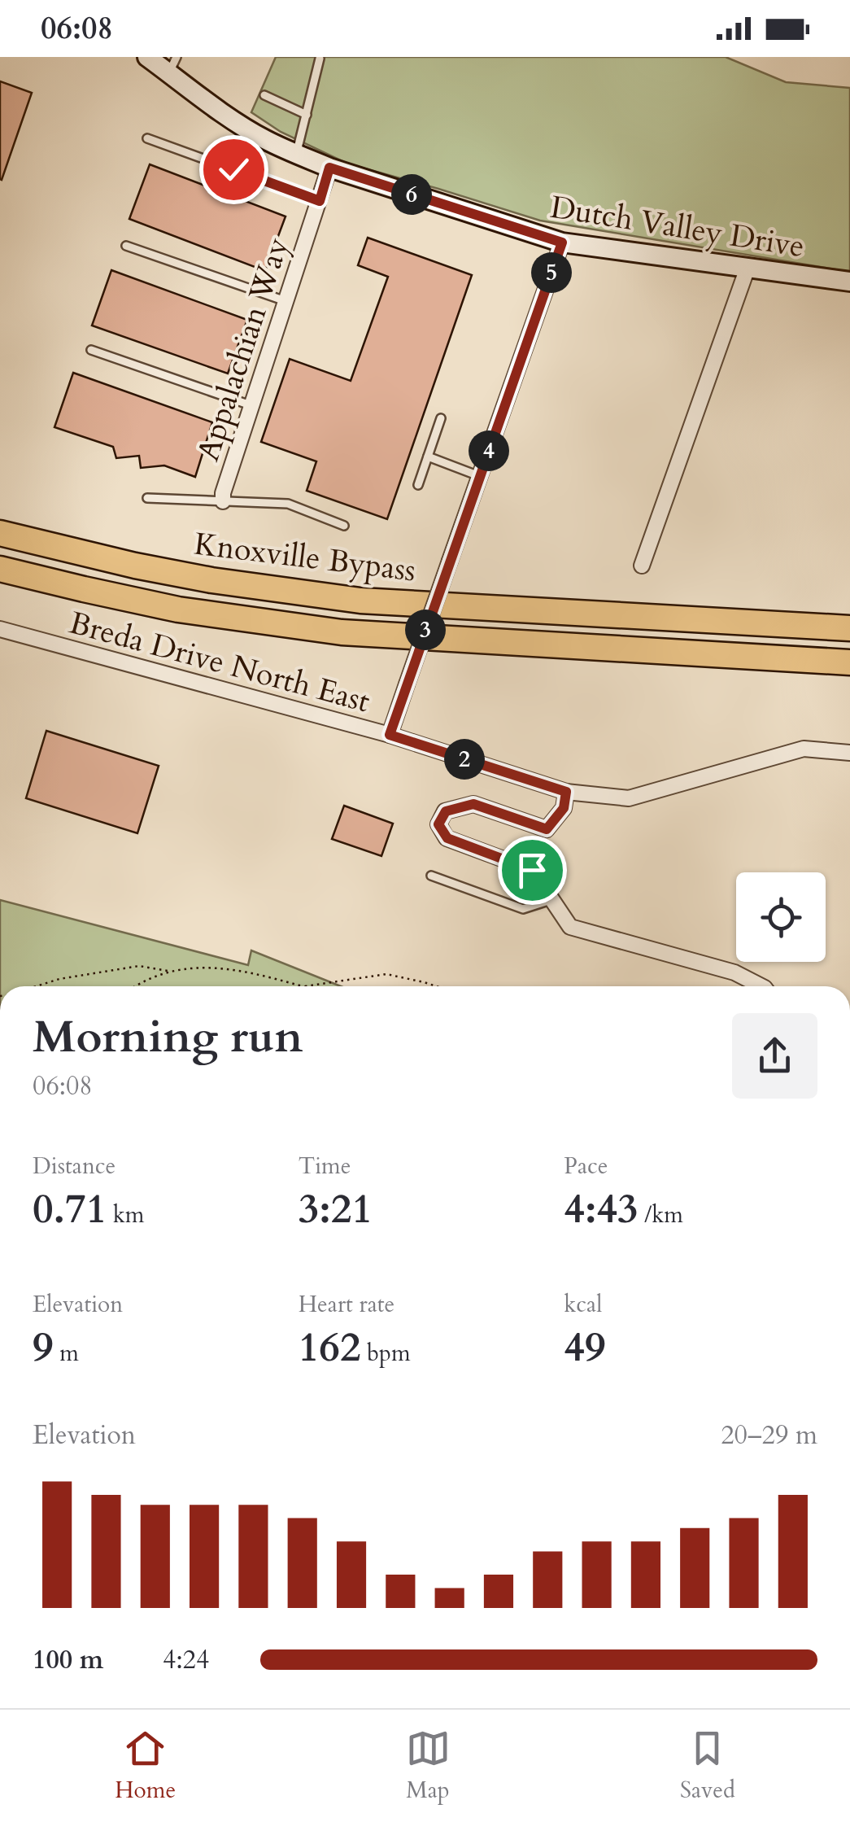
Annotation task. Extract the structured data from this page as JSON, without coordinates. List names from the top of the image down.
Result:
{
  "streets": {
    "highway": ["Knoxville Bypass"],
    "street": ["Dutch Valley Drive", "Appalachian Way", "Breda Drive North East"]
  },
  "crossings": [
    ["Dutch Valley Drive", "Appalachian Way"]
  ],
  "page": {
    "status": "06:08",
    "pins": [
      "6",
      "5",
      "4",
      "3",
      "2"
    ],
    "heading": ["Morning run", "06:08"],
    "stats": [
      ["Distance", "0.71 km"],
      ["Time", "3:21"],
      ["Pace", "4:43 /km"],
      ["Elevation", "9 m"],
      ["Heart rate", "162 bpm"],
      ["kcal", "49"]
    ],
    "chart": ["Elevation", "20–29 m"],
    "list": [
      {
        "name": "100 m",
        "note": "4:24"
      }
    ],
    "tabs": ["Home", "Map", "Saved"]
  }
}
